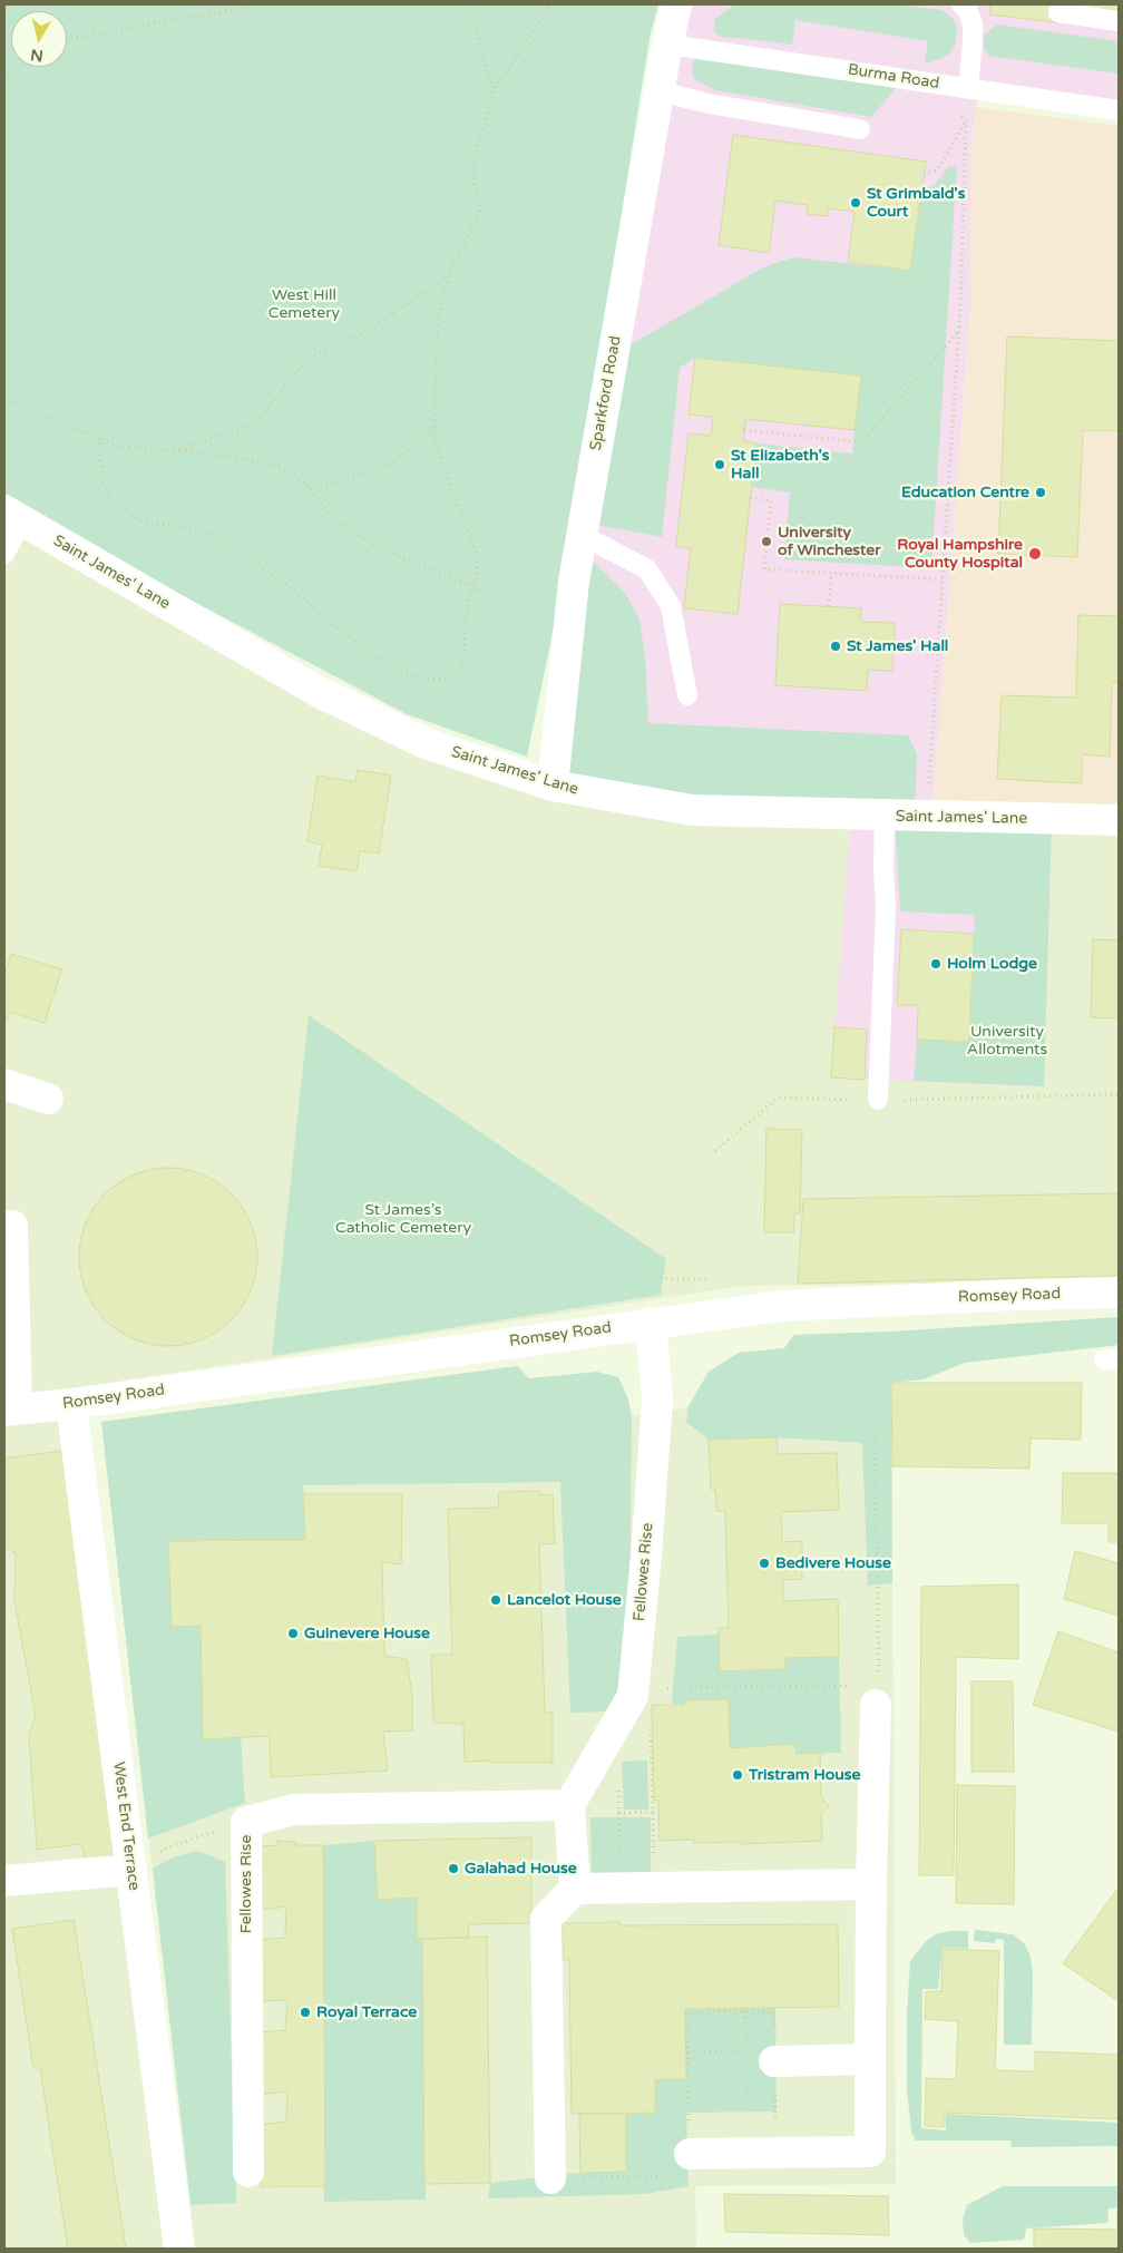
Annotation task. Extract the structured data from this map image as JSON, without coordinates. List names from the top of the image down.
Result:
{
  "streets": {
    "street": [
      "Sparkford Road",
      "Saint James' Lane",
      "Romsey Road",
      "Fellowes Rise",
      "West End Terrace"
    ],
    "lane": ["Burma Road"]
  },
  "crossings": [
    ["Burma Road", "Sparkford Road"],
    ["Sparkford Road", "Saint James' Lane"],
    ["Romsey Road", "Fellowes Rise"],
    ["Romsey Road", "West End Terrace"]
  ],
  "parks": ["West Hill Cemetery", "University Allotments", "St James’s Catholic Cemetery"],
  "places": [
    "St Grimbald's Court",
    "St Elizabeth's Hall",
    "Education Centre",
    "University of Winchester",
    "Royal Hampshire County Hospital",
    "St James' Hall",
    "Holm Lodge",
    "Bedivere House",
    "Lancelot House",
    "Guinevere House",
    "Tristram House",
    "Galahad House",
    "Royal Terrace"
  ],
  "north": "bottom"
}
